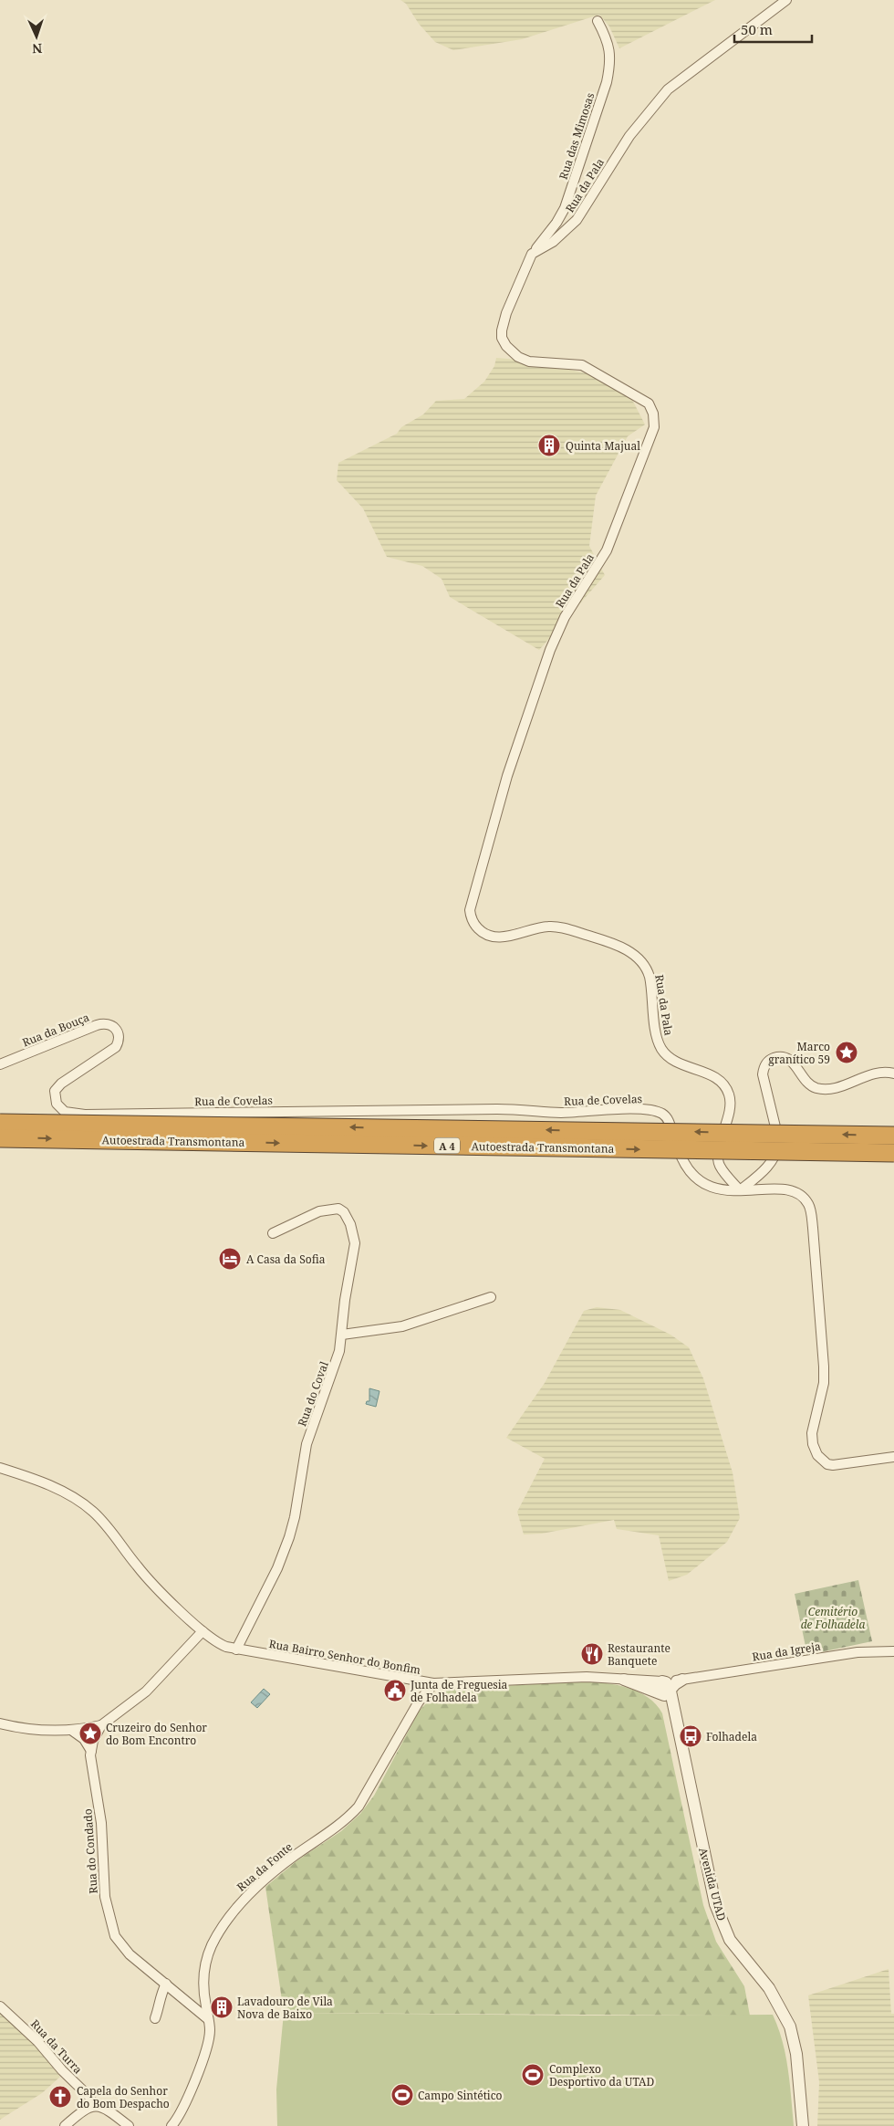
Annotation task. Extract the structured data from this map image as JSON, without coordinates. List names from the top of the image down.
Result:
{
  "streets": {
    "highway": ["Autoestrada Transmontana", "A 4"],
    "street": [
      "Rua das Mimosas",
      "Rua da Pala",
      "Rua da Bouça",
      "Rua de Covelas",
      "Rua do Coval",
      "Rua da Igreja",
      "Rua Bairro Senhor do Bonfim",
      "Rua do Condado",
      "Rua da Fonte",
      "Avenida UTAD",
      "Rua da Turra"
    ]
  },
  "crossings": [
    ["Rua das Mimosas", "Rua da Pala"],
    ["Rua da Pala", "Rua de Covelas"],
    ["Rua da Bouça", "Rua de Covelas"],
    ["Rua do Coval", "Rua Bairro Senhor do Bonfim"],
    ["Rua Bairro Senhor do Bonfim", "Rua do Condado"],
    ["Rua Bairro Senhor do Bonfim", "Rua da Fonte"],
    ["Rua do Condado", "Rua da Fonte"]
  ],
  "parks": ["Cemitério de Folhadela"],
  "places": {
    "building": ["Quinta Majual", "Lavadouro de Vila Nova de Baixo"],
    "place": ["Marco granítico 59", "Cruzeiro do Senhor do Bom Encontro"],
    "hotel": ["A Casa da Sofia"],
    "restaurant": ["Restaurante Banquete"],
    "public building": ["Junta de Freguesia de Folhadela"],
    "bus stop": ["Folhadela"],
    "sports": ["Complexo Desportivo da UTAD", "Campo Sintético"],
    "church": ["Capela do Senhor do Bom Despacho"]
  },
  "scale_bar": "50 m",
  "north": "bottom"
}
